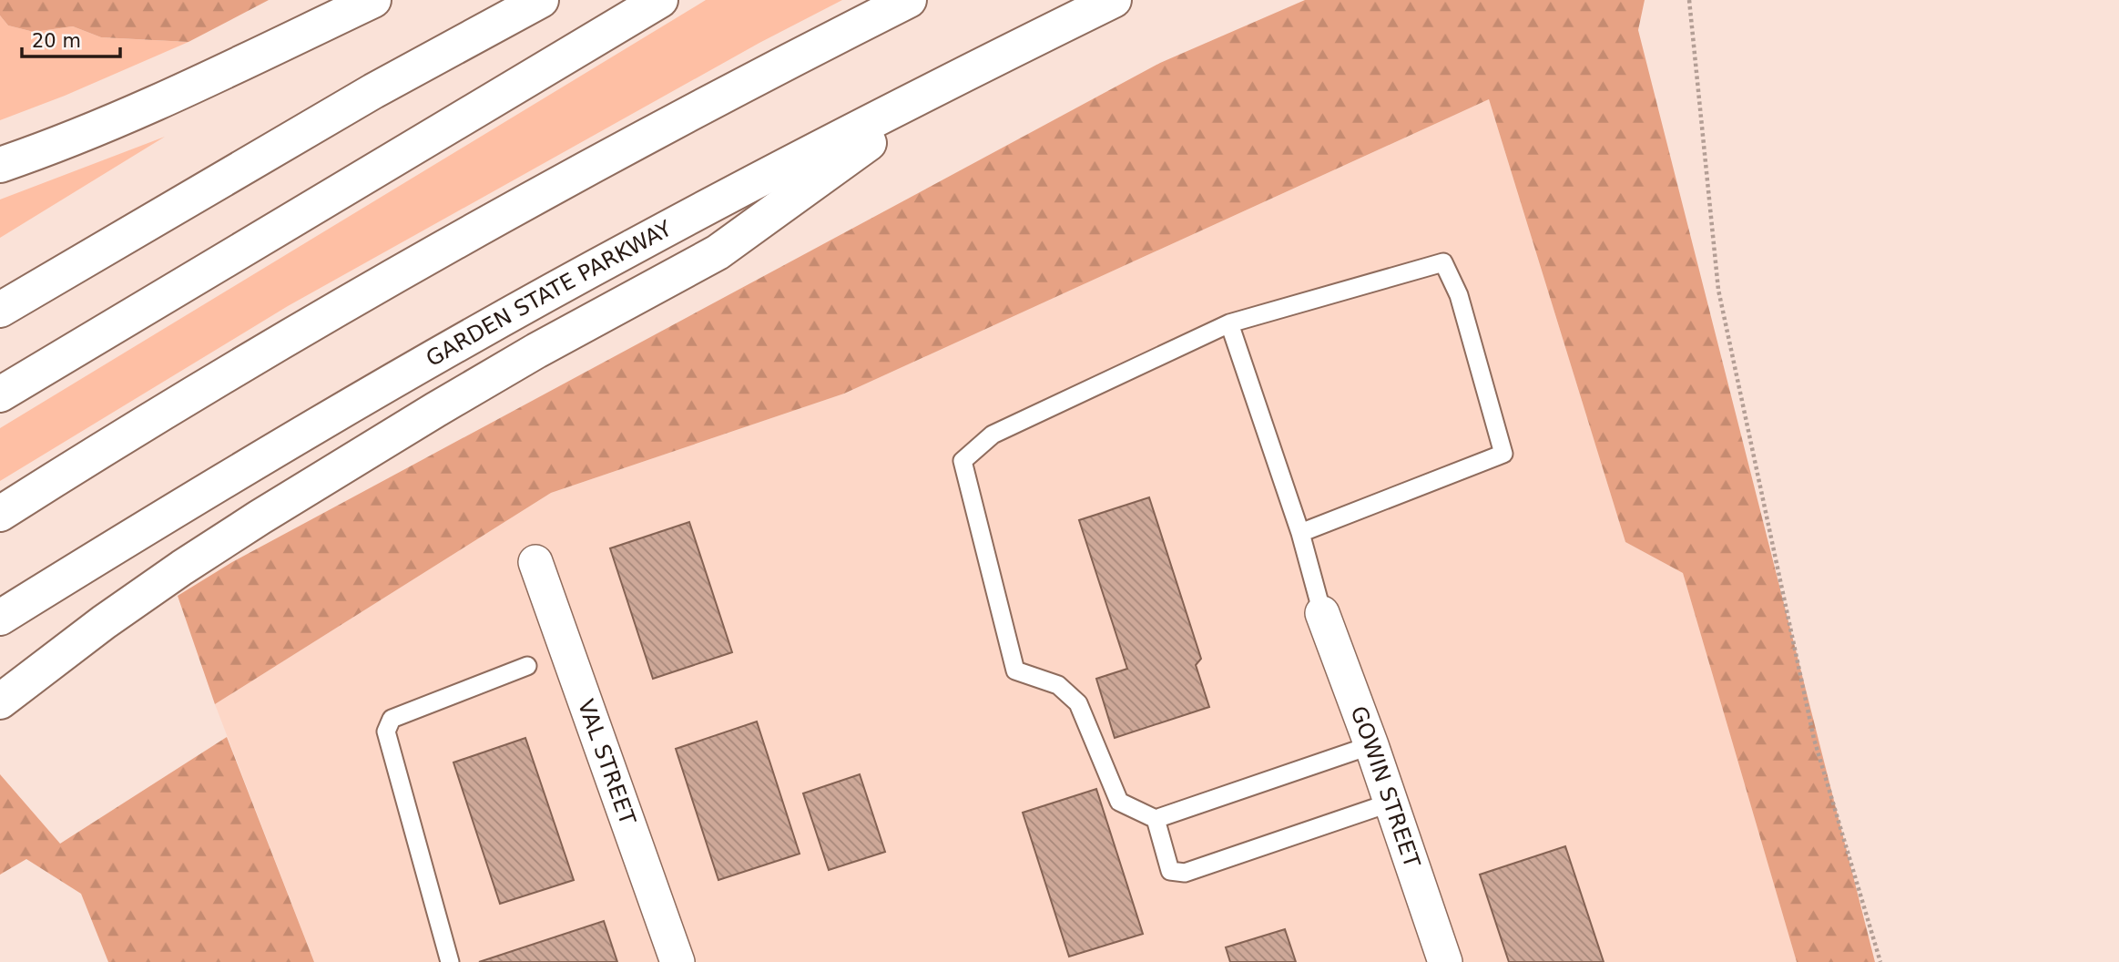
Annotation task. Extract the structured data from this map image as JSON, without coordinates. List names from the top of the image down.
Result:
{
  "streets": {
    "highway": ["GARDEN STATE PARKWAY"],
    "street": ["VAL STREET", "GOWIN STREET"]
  },
  "scale_bar": "20 m"
}
